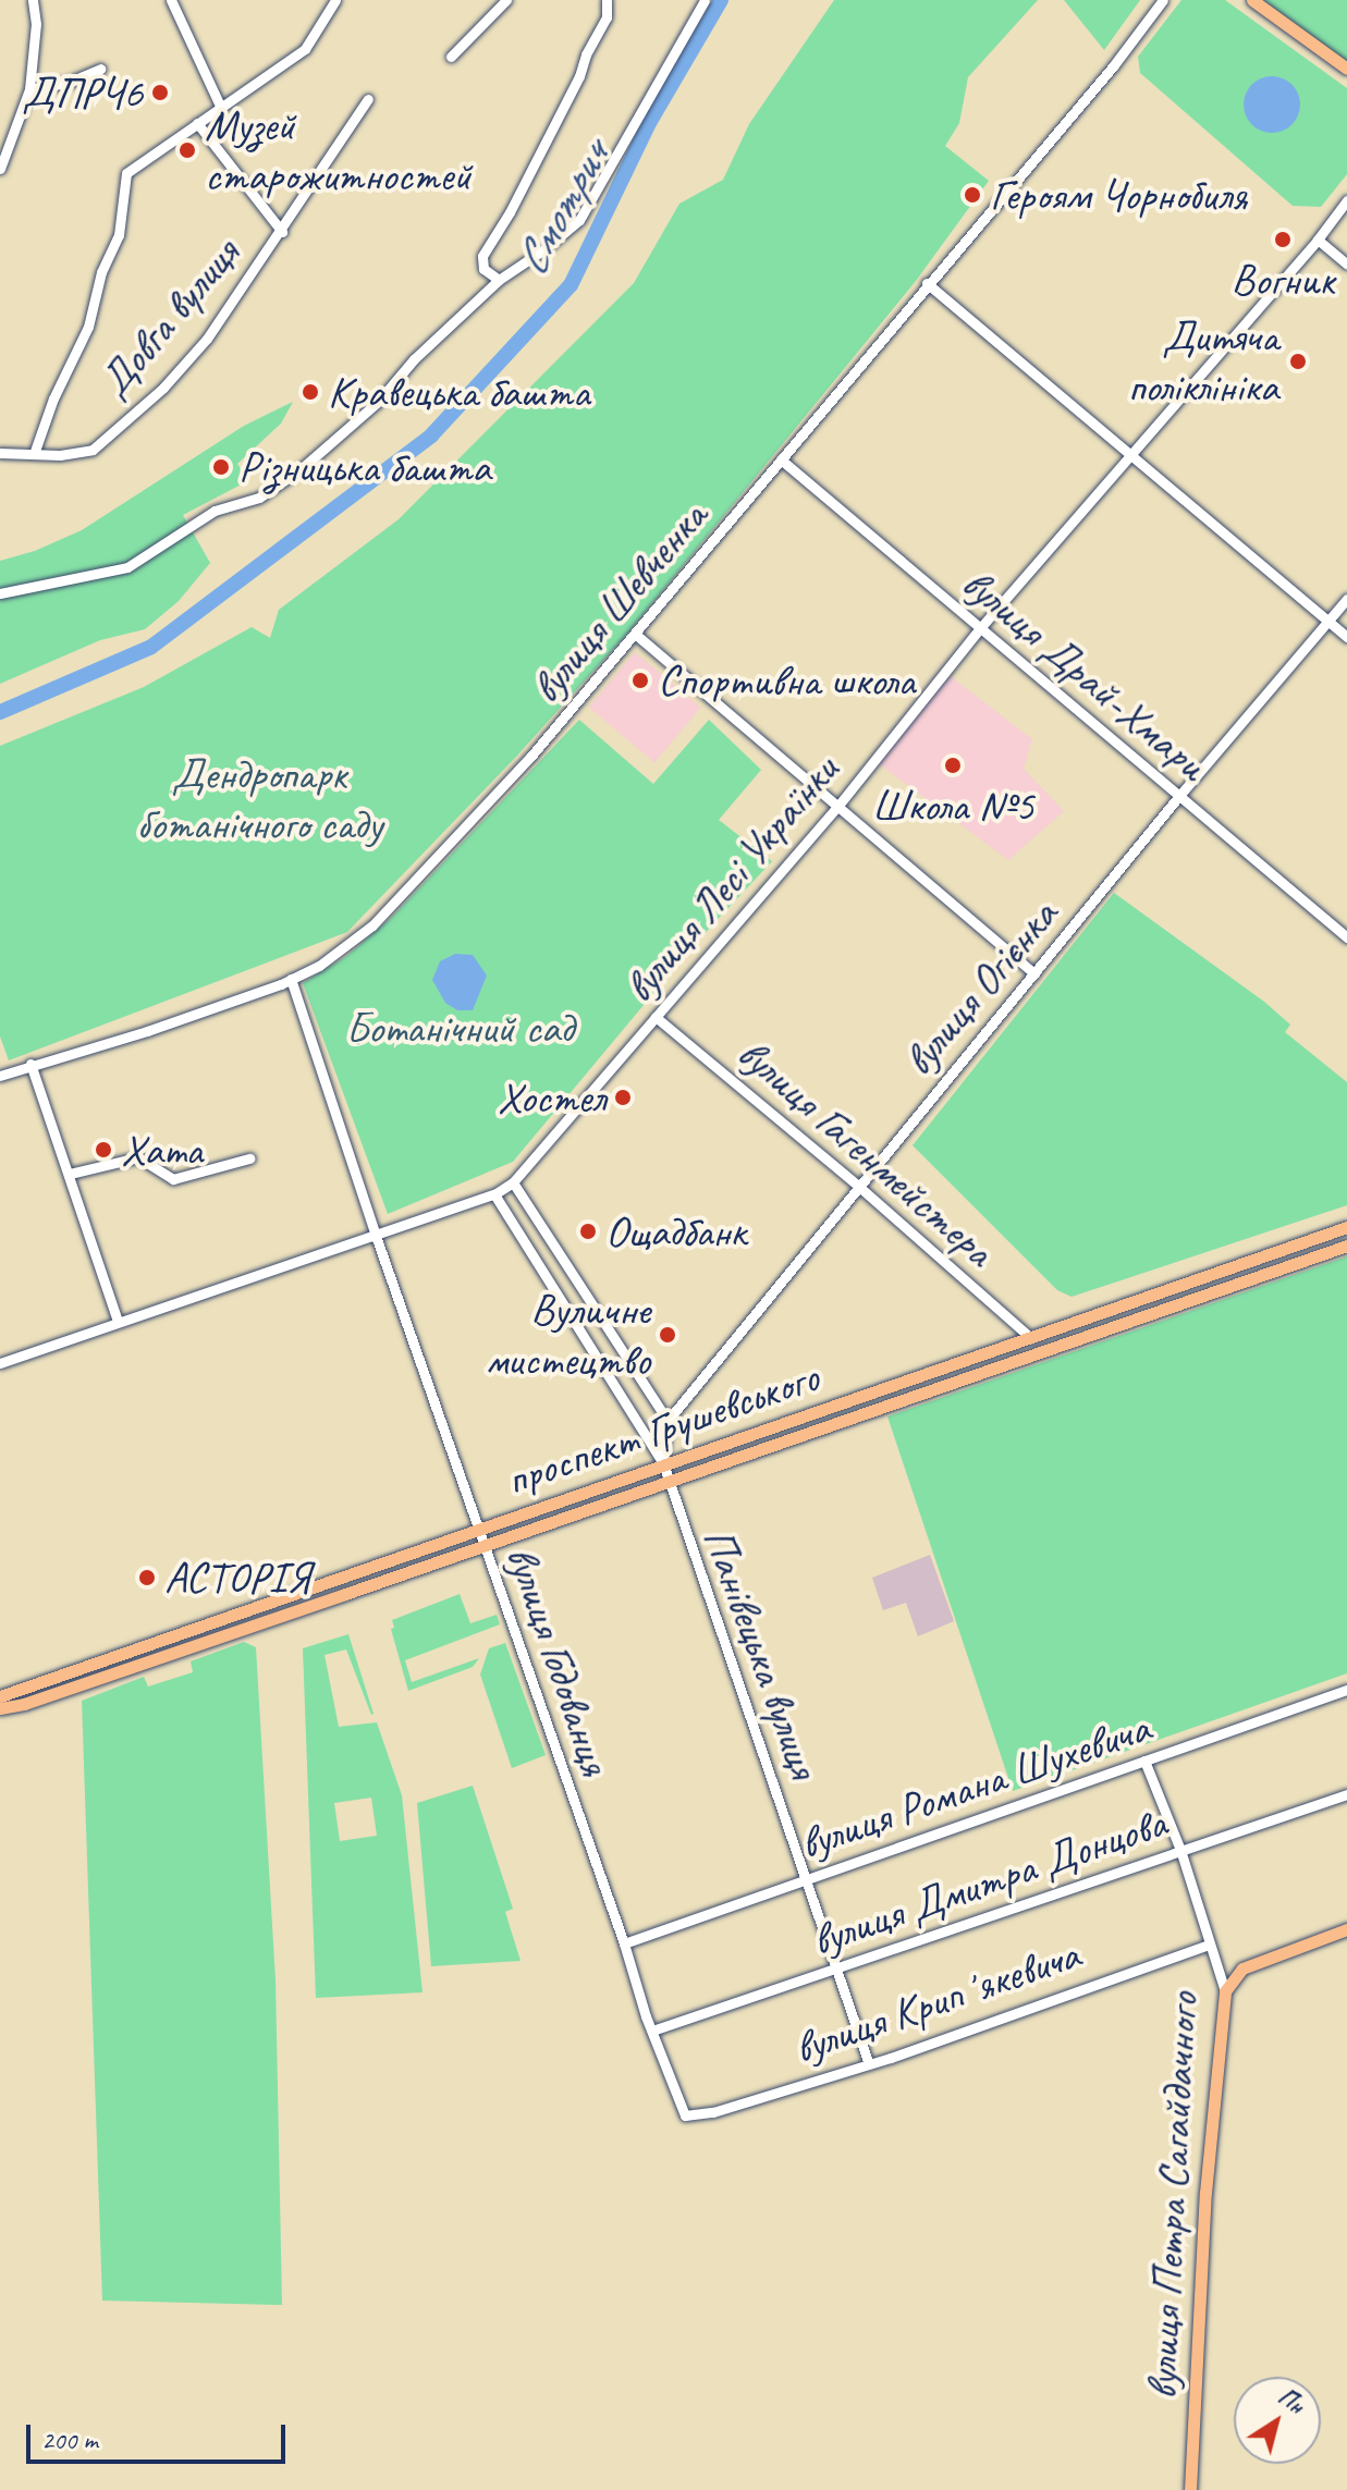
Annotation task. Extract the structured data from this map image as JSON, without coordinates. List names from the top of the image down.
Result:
{
  "streets": {
    "main road": ["проспект Грушевського", "вулиця Петра Сагайдачного"],
    "street": [
      "Довга вулиця",
      "вулиця Шевченка",
      "вулиця Драй-Хмари",
      "вулиця Лесі Українки",
      "вулиця Огієнка",
      "вулиця Гагенмейстера",
      "Панівецька вулиця",
      "вулиця Годованця",
      "вулиця Романа Шухевича",
      "вулиця Дмитра Донцова",
      "вулиця Крипʼякевича"
    ]
  },
  "crossings": [
    ["вулиця Шевченка", "вулиця Драй-Хмари"],
    ["вулиця Шевченка", "вулиця Годованця"],
    ["вулиця Драй-Хмари", "вулиця Лесі Українки"],
    ["вулиця Драй-Хмари", "вулиця Огієнка"],
    ["вулиця Лесі Українки", "вулиця Гагенмейстера"],
    ["вулиця Лесі Українки", "Панівецька вулиця"],
    ["вулиця Лесі Українки", "вулиця Годованця"],
    ["вулиця Огієнка", "вулиця Гагенмейстера"],
    ["вулиця Огієнка", "Панівецька вулиця"],
    ["вулиця Гагенмейстера", "проспект Грушевського"],
    ["проспект Грушевського", "Панівецька вулиця"],
    ["проспект Грушевського", "вулиця Годованця"],
    ["Панівецька вулиця", "вулиця Романа Шухевича"],
    ["Панівецька вулиця", "вулиця Дмитра Донцова"],
    ["Панівецька вулиця", "вулиця Крипʼякевича"],
    ["вулиця Годованця", "вулиця Романа Шухевича"],
    ["вулиця Годованця", "вулиця Дмитра Донцова"],
    ["вулиця Годованця", "вулиця Крипʼякевича"],
    ["вулиця Романа Шухевича", "вулиця Петра Сагайдачного"],
    ["вулиця Дмитра Донцова", "вулиця Петра Сагайдачного"],
    ["вулиця Крипʼякевича", "вулиця Петра Сагайдачного"]
  ],
  "water": ["Смотрич"],
  "parks": ["Дендропарк ботанічного саду", "Ботанічний сад"],
  "places": [
    "ДПРЧ6",
    "Музей старожитностей",
    "Героям Чорнобиля",
    "Вогник",
    "Дитяча поліклініка",
    "Кравецька башта",
    "Різницька башта",
    "Спортивна школа",
    "Школа №5",
    "Хостел",
    "Хата",
    "Ощадбанк",
    "Вуличне мистецтво",
    "АСТОРІЯ"
  ],
  "scale_bar": "200 m",
  "north": "top right"
}
